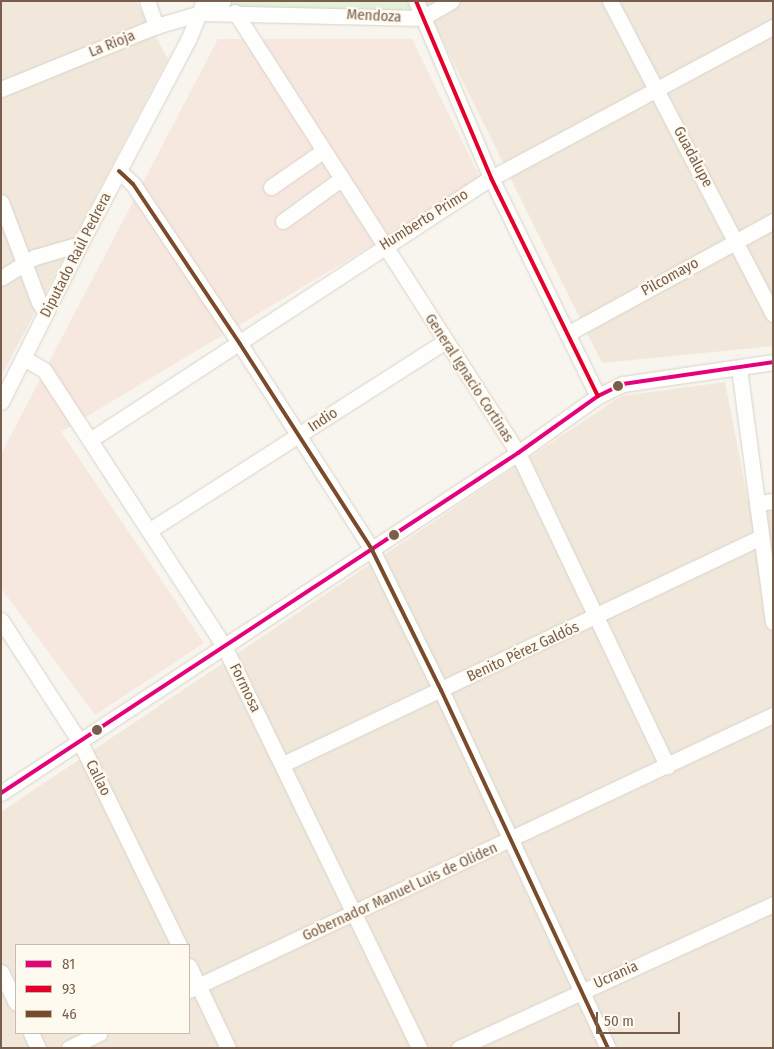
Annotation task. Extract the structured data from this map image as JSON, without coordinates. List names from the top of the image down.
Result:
{
  "streets": {
    "street": [
      "Mendoza",
      "La Rioja",
      "Guadalupe",
      "Humberto Primo",
      "Diputado Raúl Pedrera",
      "Pilcomayo",
      "General Ignacio Cortinas",
      "Indio",
      "Benito Pérez Galdós",
      "Formosa",
      "Callao",
      "Gobernador Manuel Luis de Oliden",
      "Ucrania"
    ]
  },
  "crossings": [
    ["Mendoza", "La Rioja"],
    ["Mendoza", "Diputado Raúl Pedrera"],
    ["Mendoza", "General Ignacio Cortinas"],
    ["La Rioja", "Diputado Raúl Pedrera"],
    ["Guadalupe", "Humberto Primo"],
    ["Guadalupe", "Pilcomayo"],
    ["Humberto Primo", "General Ignacio Cortinas"],
    ["Humberto Primo", "Formosa"],
    ["Diputado Raúl Pedrera", "Formosa"],
    ["General Ignacio Cortinas", "Indio"],
    ["General Ignacio Cortinas", "Benito Pérez Galdós"],
    ["General Ignacio Cortinas", "Gobernador Manuel Luis de Oliden"],
    ["Indio", "Formosa"],
    ["Benito Pérez Galdós", "Formosa"],
    ["Formosa", "Gobernador Manuel Luis de Oliden"]
  ],
  "lines": ["transit line 93", "transit line 46", "transit line 81"],
  "legend": ["81", "93", "46"],
  "scale_bar": "50 m"
}
